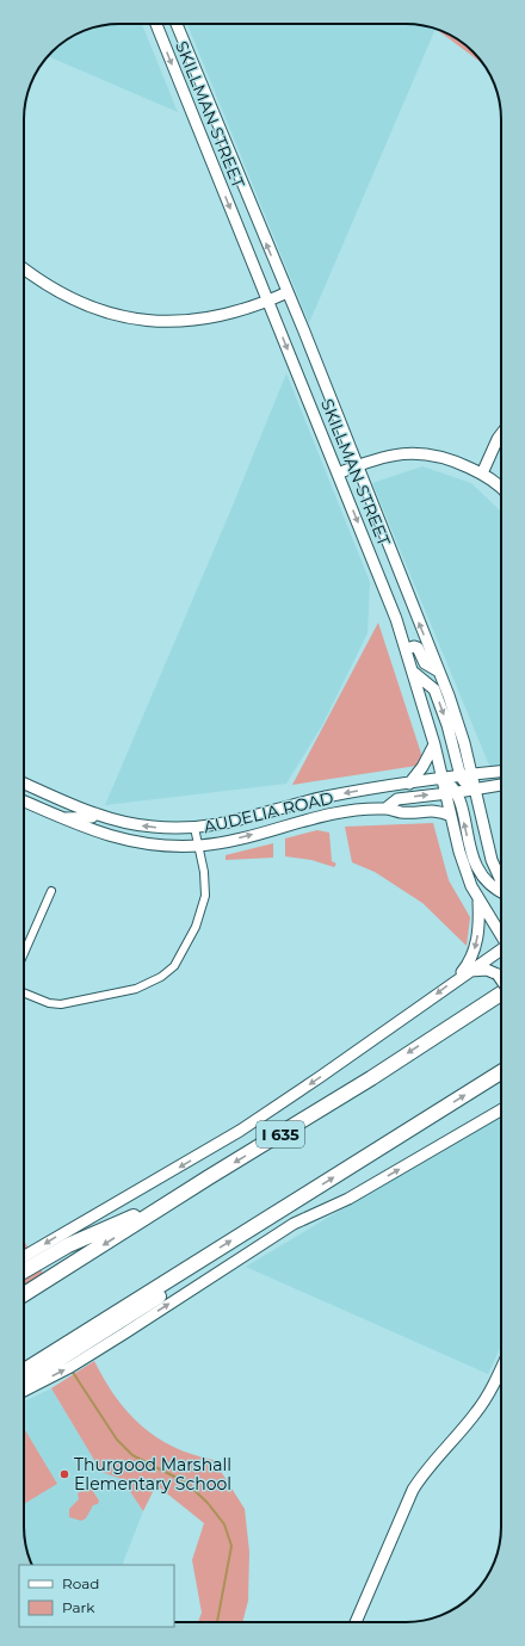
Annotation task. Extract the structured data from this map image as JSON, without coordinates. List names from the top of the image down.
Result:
{
  "streets": {
    "highway": ["I 635"],
    "main road": ["SKILLMAN STREET", "AUDELIA ROAD"]
  },
  "crossings": [
    ["SKILLMAN STREET", "AUDELIA ROAD"]
  ],
  "places": ["Thurgood Marshall Elementary School"],
  "legend": ["Road", "Park"]
}
